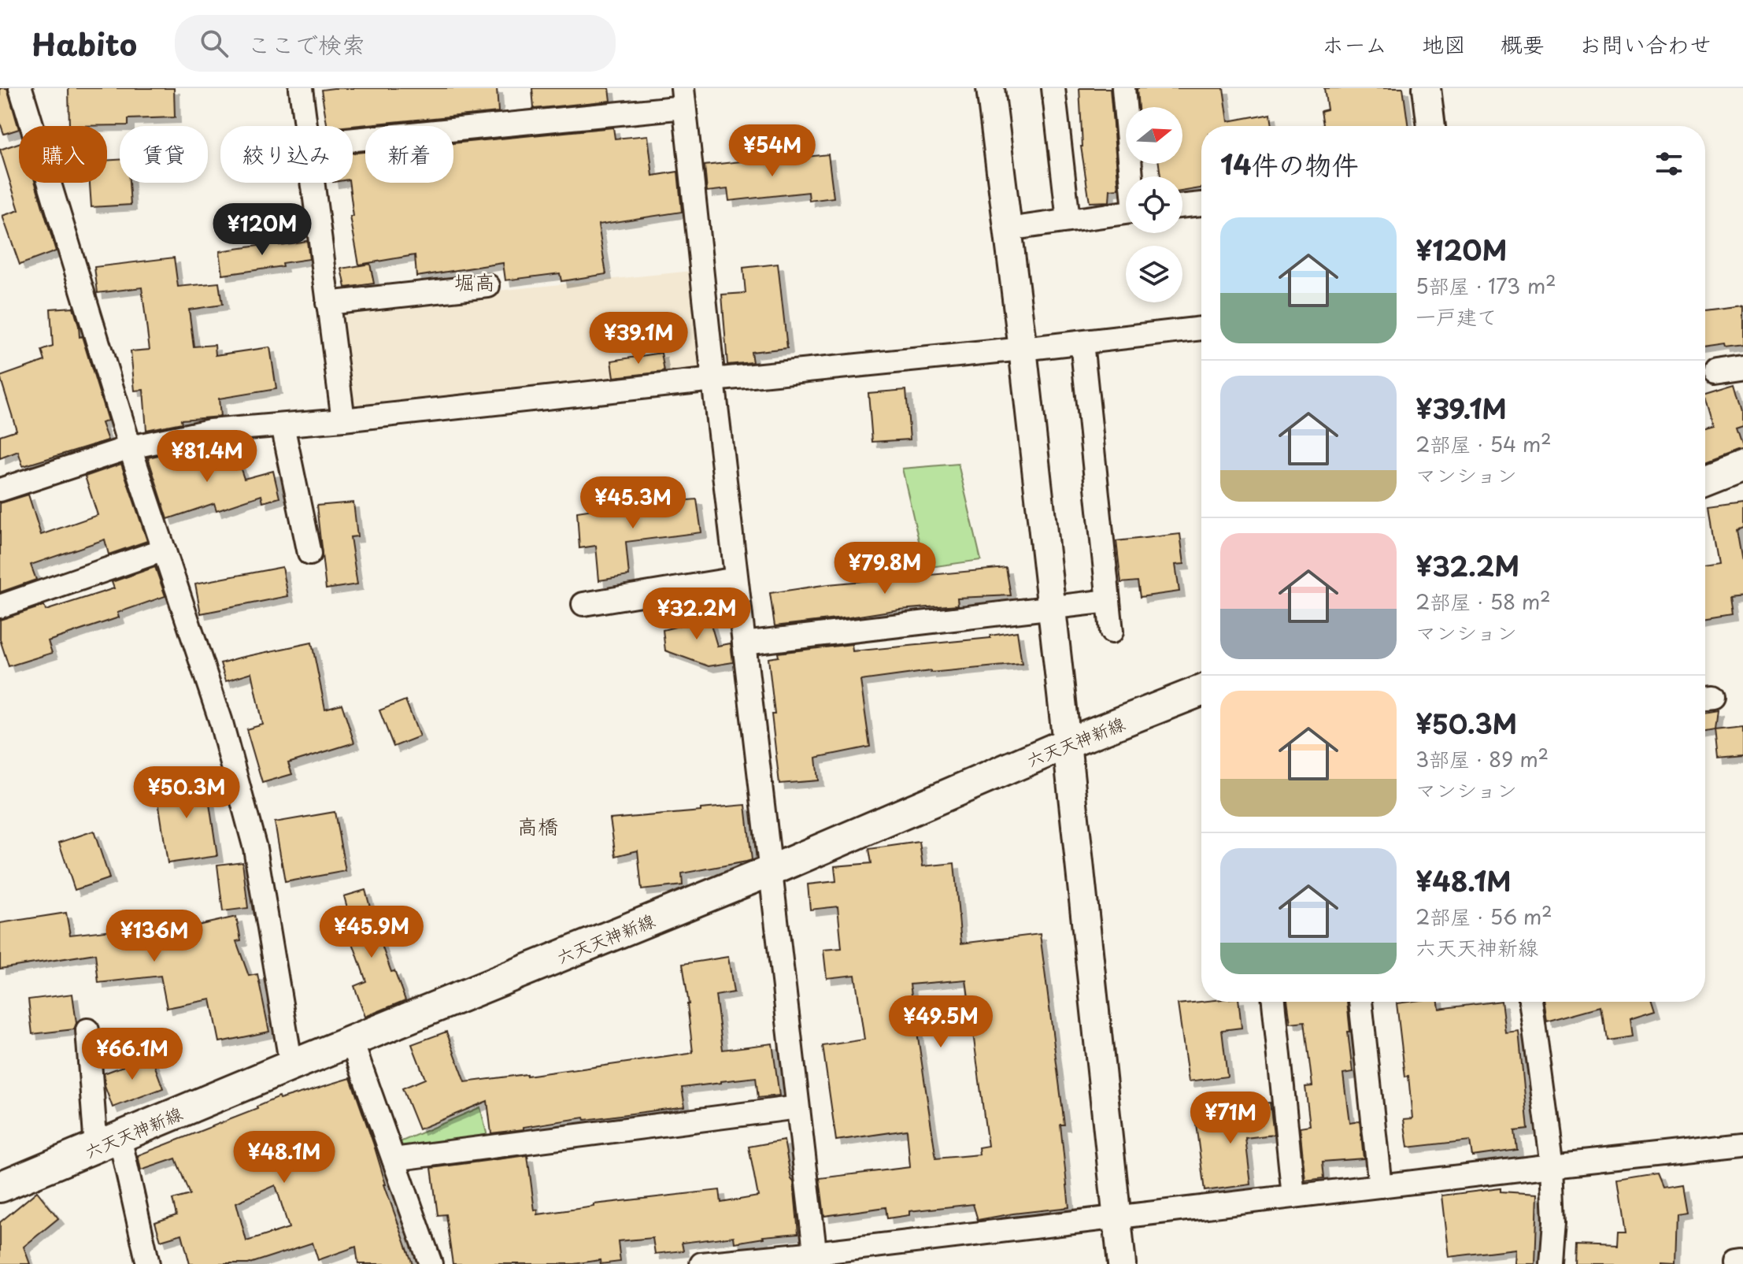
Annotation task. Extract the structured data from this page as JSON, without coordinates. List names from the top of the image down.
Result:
{
  "streets": {
    "main road": ["六天天神新線"]
  },
  "districts": ["堀高", "高橋"],
  "north": "right",
  "page": {
    "header": "Habito",
    "search": "ここで検索",
    "nav": [
      "ホーム",
      "地図",
      "概要",
      "お問い合わせ"
    ],
    "price": [
      "¥54M",
      "¥120M",
      "¥39.1M",
      "¥81.4M",
      "¥45.3M",
      "¥79.8M",
      "¥32.2M",
      "¥50.3M",
      "¥45.9M",
      "¥136M",
      "¥49.5M",
      "¥66.1M",
      "¥71M",
      "¥48.1M"
    ],
    "chip": [
      "購入",
      "賃貸",
      "絞り込み",
      "新着"
    ],
    "heading": "14件の物件",
    "list": [
      {
        "name": "¥120M",
        "note": "5部屋 · 173 m² · 一戸建て"
      },
      {
        "name": "¥39.1M",
        "note": "2部屋 · 54 m² · マンション"
      },
      {
        "name": "¥32.2M",
        "note": "2部屋 · 58 m² · マンション"
      },
      {
        "name": "¥50.3M",
        "note": "3部屋 · 89 m² · マンション"
      },
      {
        "name": "¥48.1M",
        "note": "2部屋 · 56 m² · 六天天神新線"
      }
    ]
  }
}
